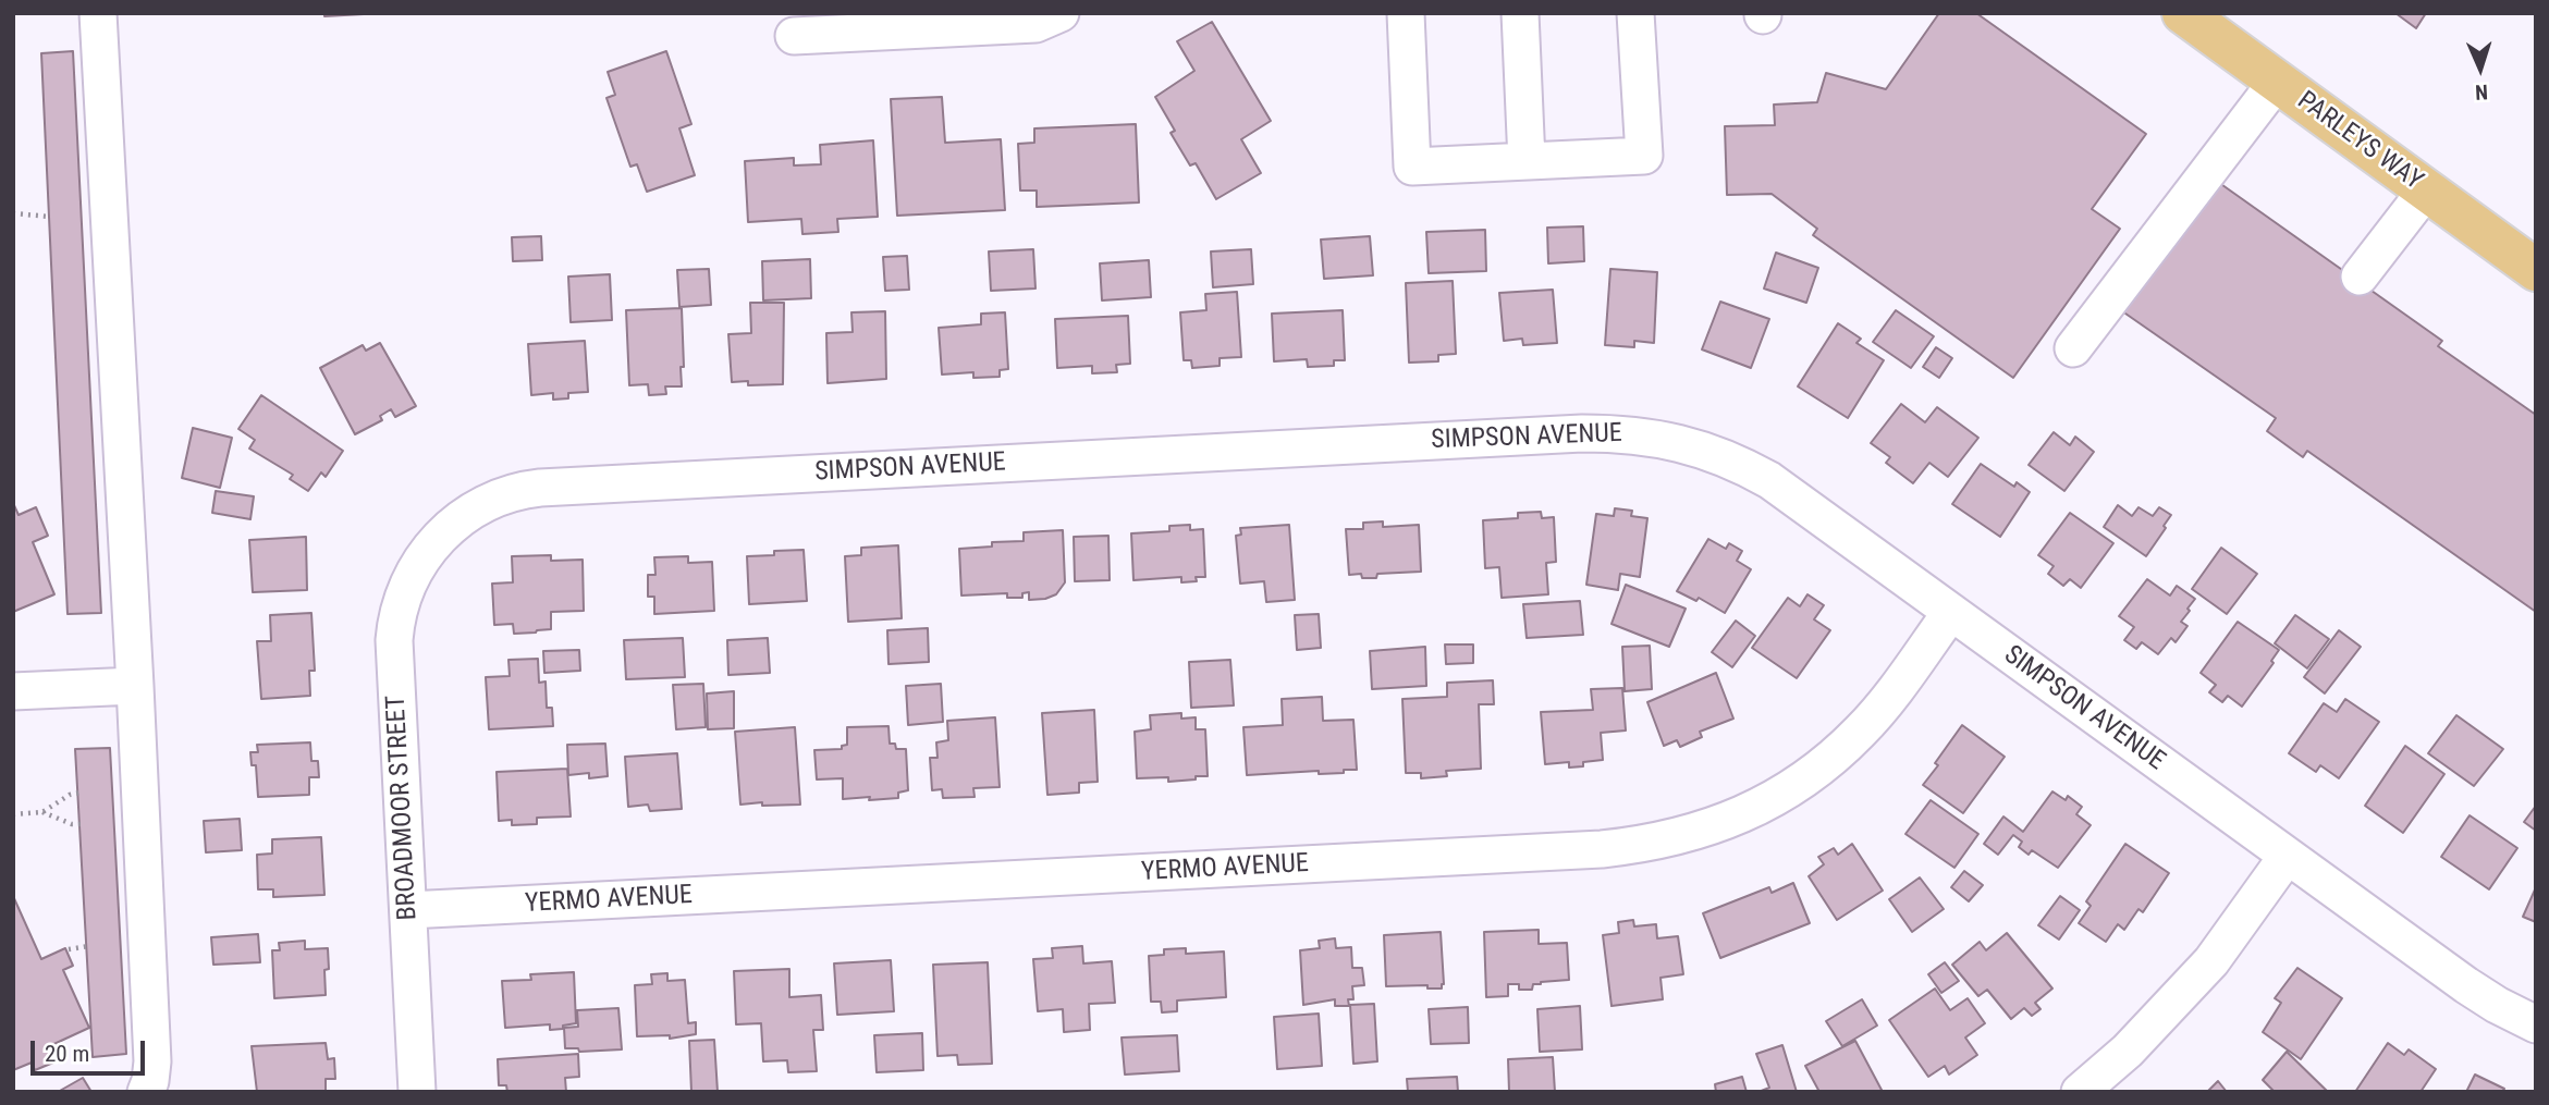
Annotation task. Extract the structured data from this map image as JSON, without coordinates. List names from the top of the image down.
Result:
{
  "streets": {
    "main road": ["PARLEYS WAY"],
    "street": ["SIMPSON AVENUE", "BROADMOOR STREET", "YERMO AVENUE"]
  },
  "crossings": [
    ["SIMPSON AVENUE", "BROADMOOR STREET"],
    ["SIMPSON AVENUE", "YERMO AVENUE"],
    ["BROADMOOR STREET", "YERMO AVENUE"]
  ],
  "scale_bar": "20 m",
  "north": "bottom"
}
